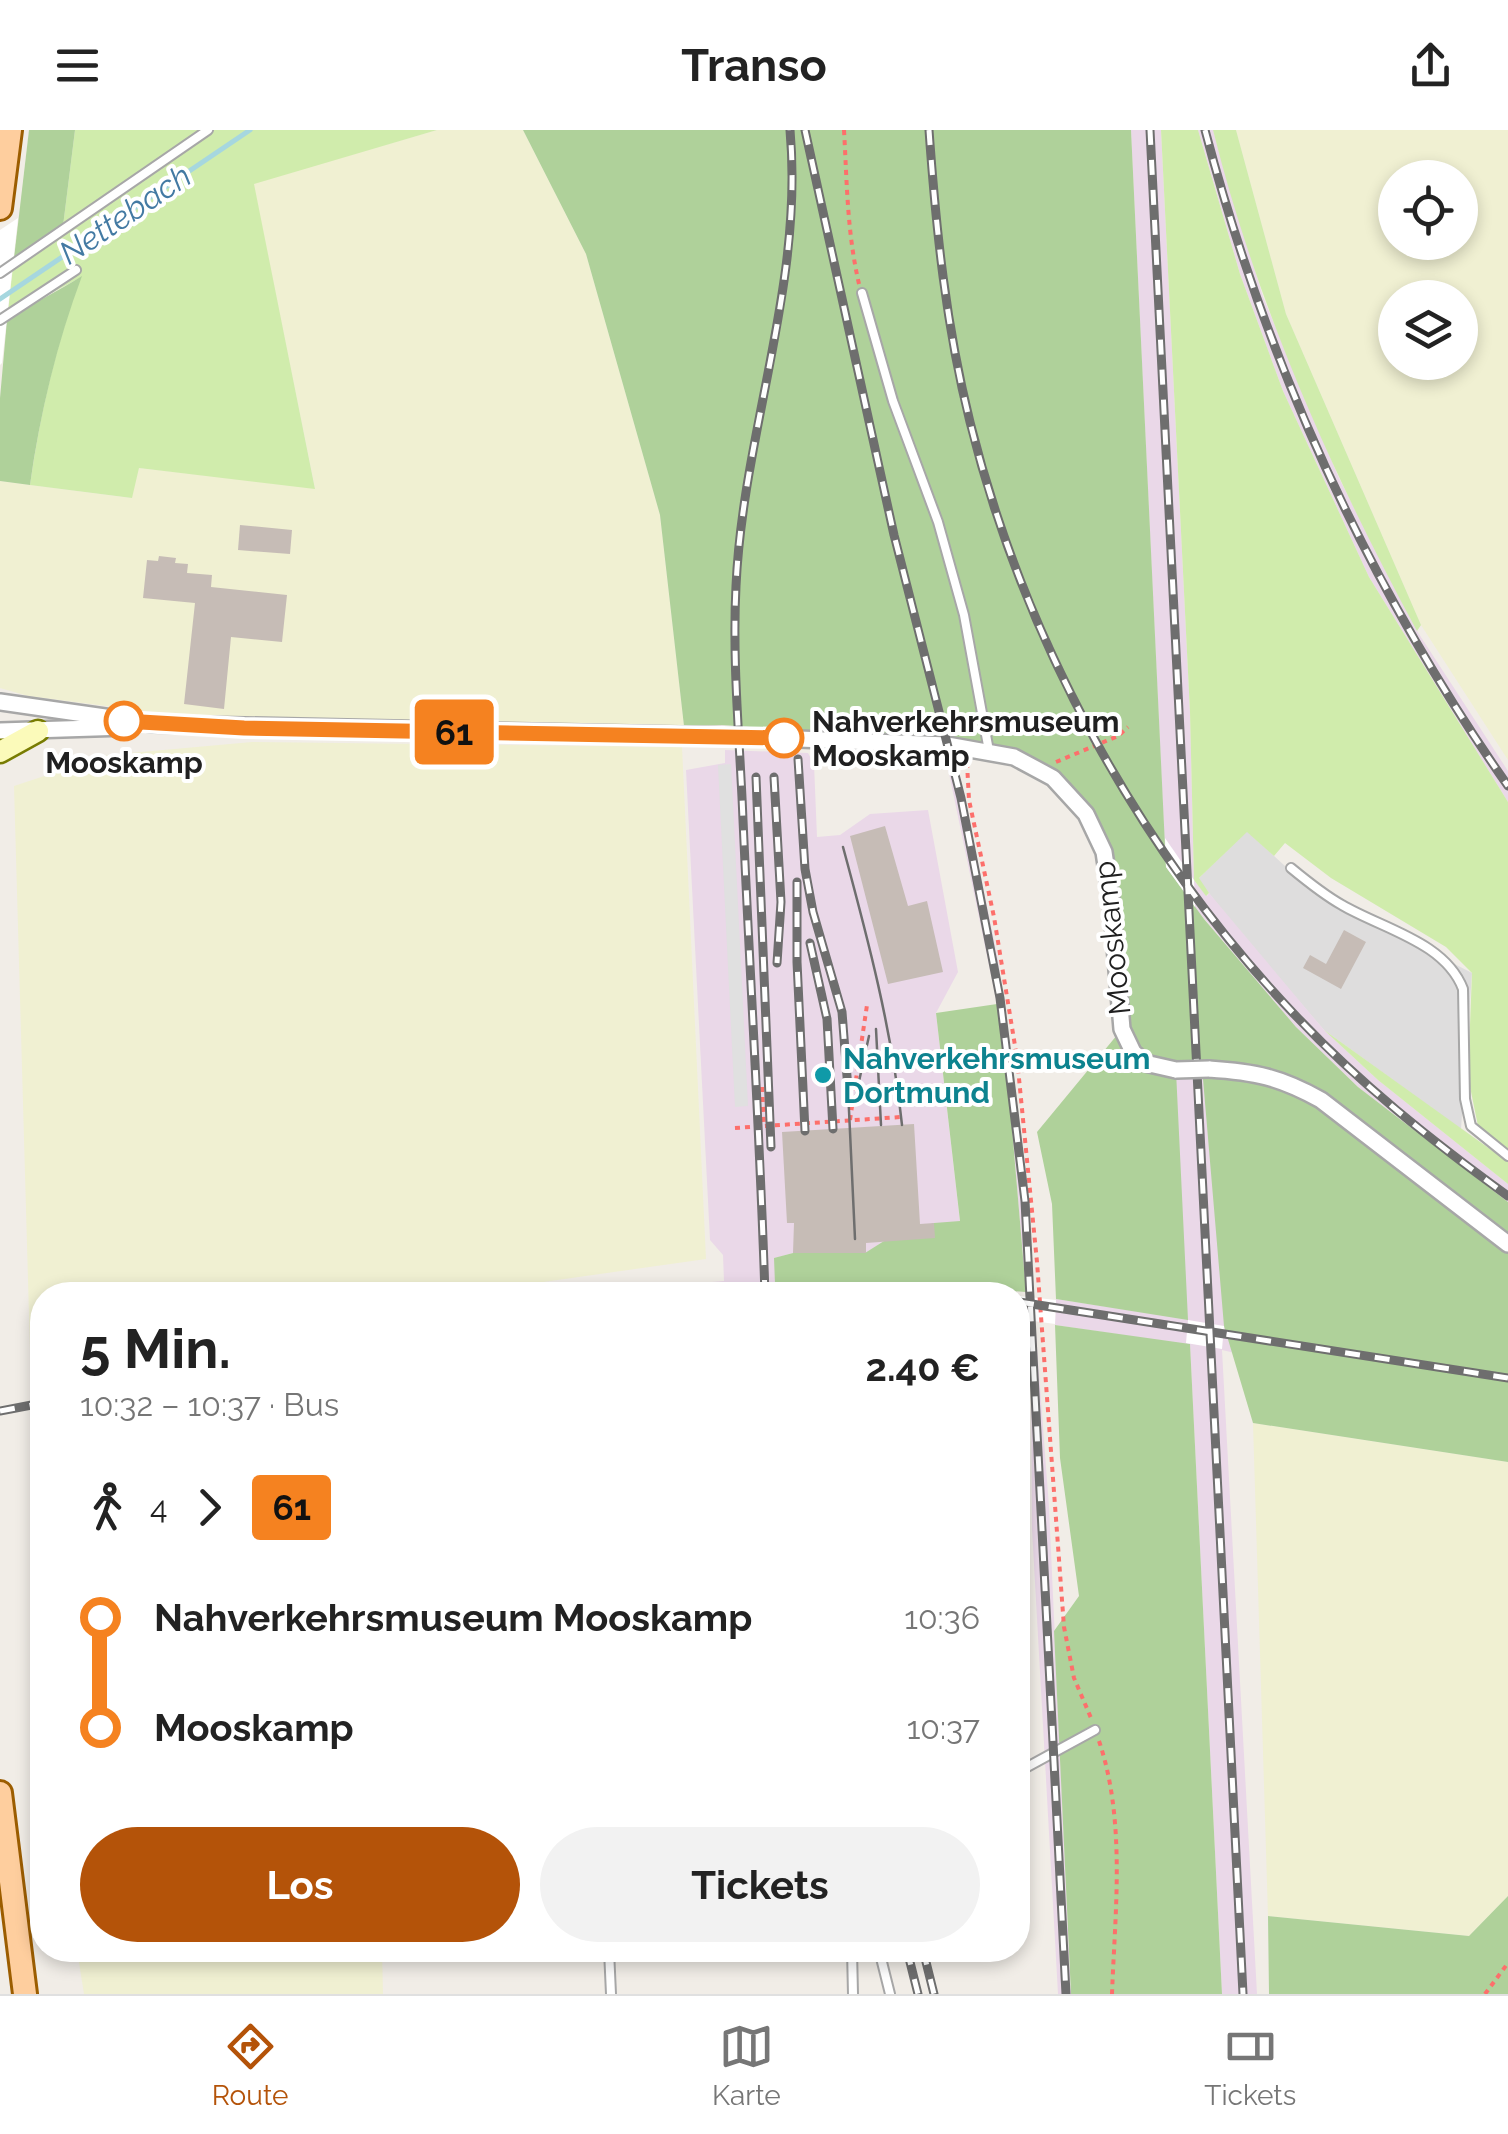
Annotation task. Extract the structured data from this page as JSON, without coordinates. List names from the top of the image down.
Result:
{
  "streets": {
    "street": ["Mooskamp"]
  },
  "water": ["Nettebach"],
  "places": ["Mooskamp", "Nahverkehrsmuseum Mooskamp", "Nahverkehrsmuseum Dortmund"],
  "lines": ["bus line 61"],
  "page": {
    "header": "Transo",
    "on_map": "61",
    "heading": ["5 Min.", "10:32 – 10:37 · Bus", "2.40 €"],
    "legs": ["4", "61"],
    "list": [
      {
        "name": "Nahverkehrsmuseum Mooskamp",
        "value": "10:36"
      },
      {
        "name": "Mooskamp",
        "value": "10:37"
      }
    ],
    "buttons": ["Los", "Tickets"],
    "tabs": ["Route", "Karte", "Tickets"]
  }
}
